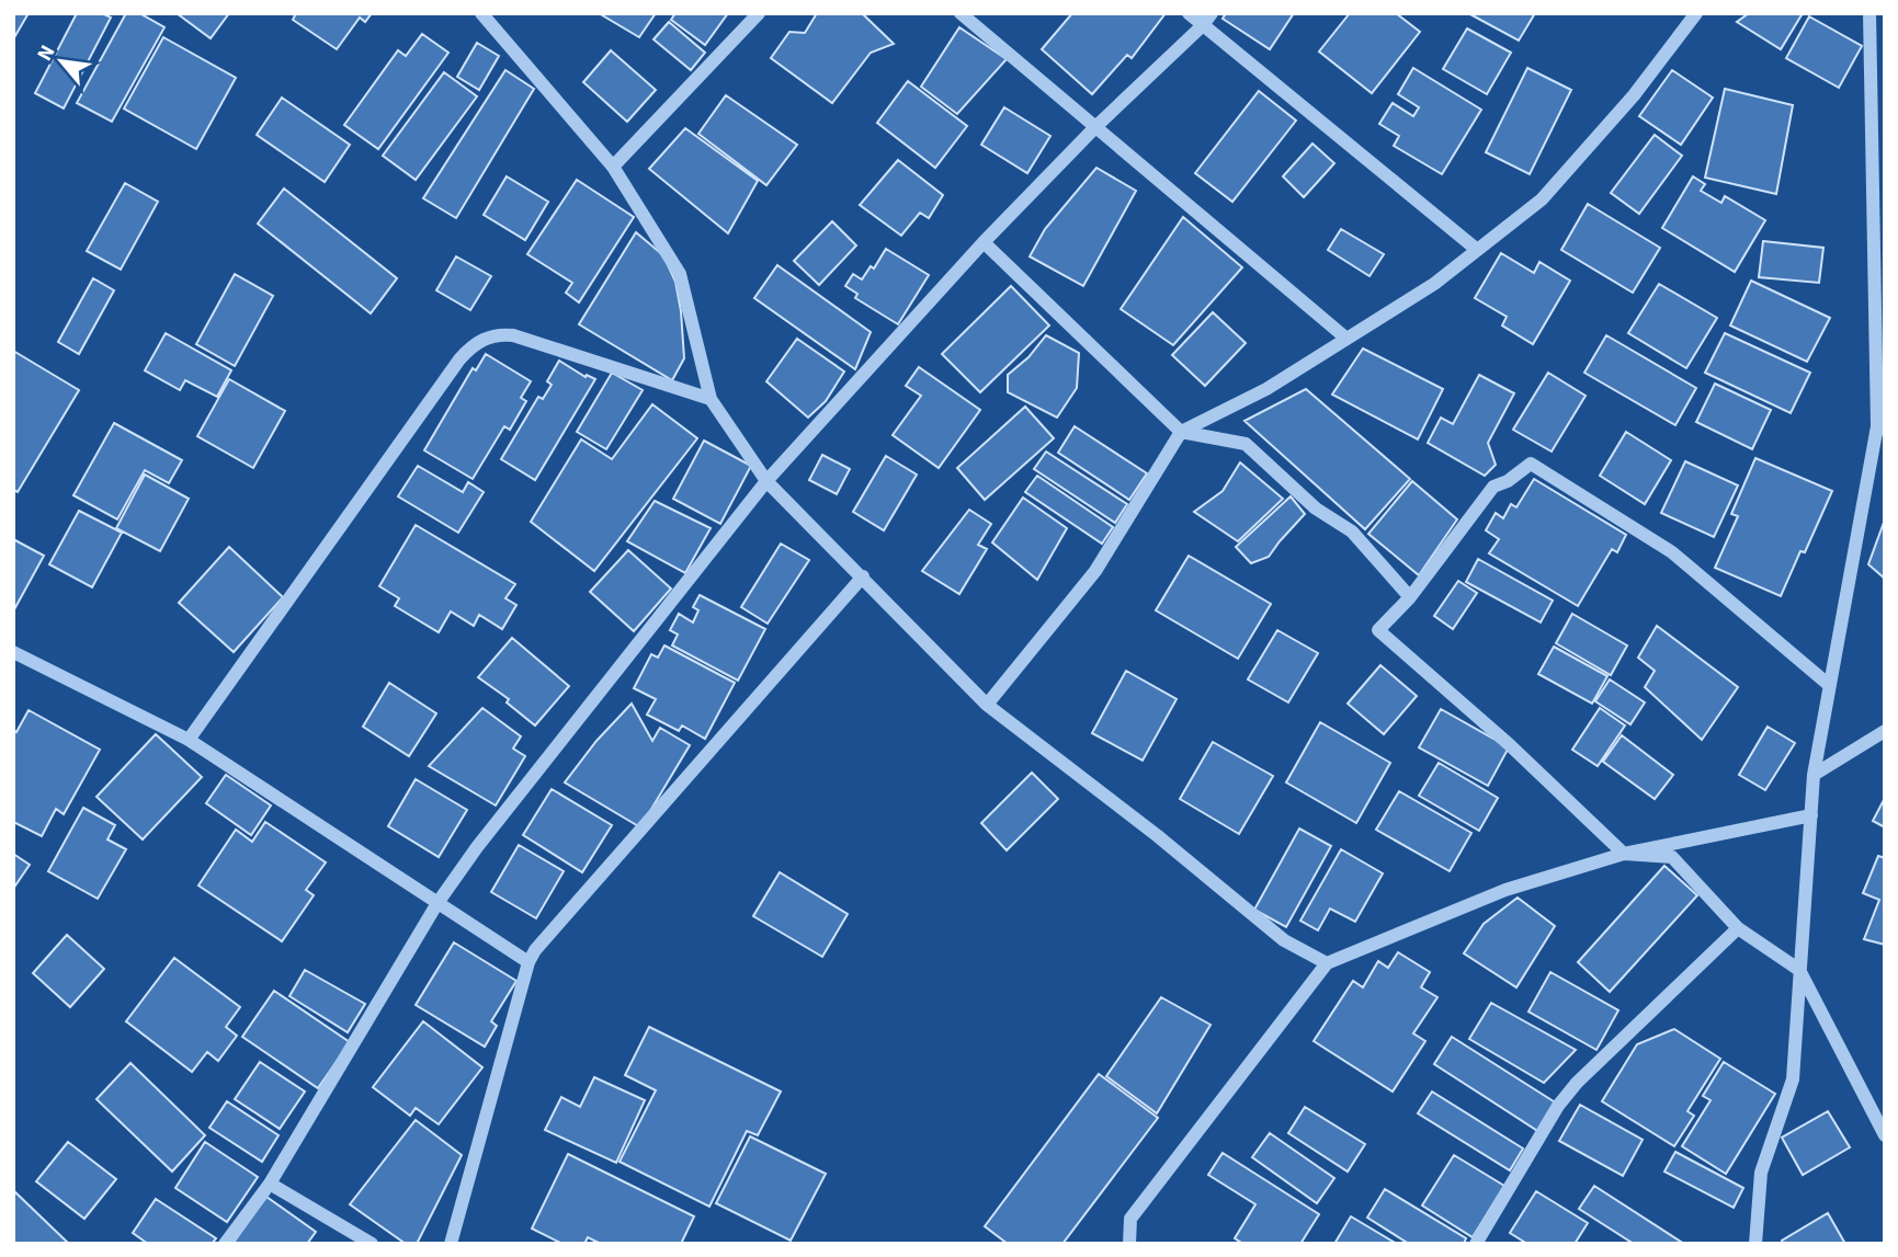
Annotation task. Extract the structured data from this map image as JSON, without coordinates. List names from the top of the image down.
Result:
{
  "north": "top left"
}
